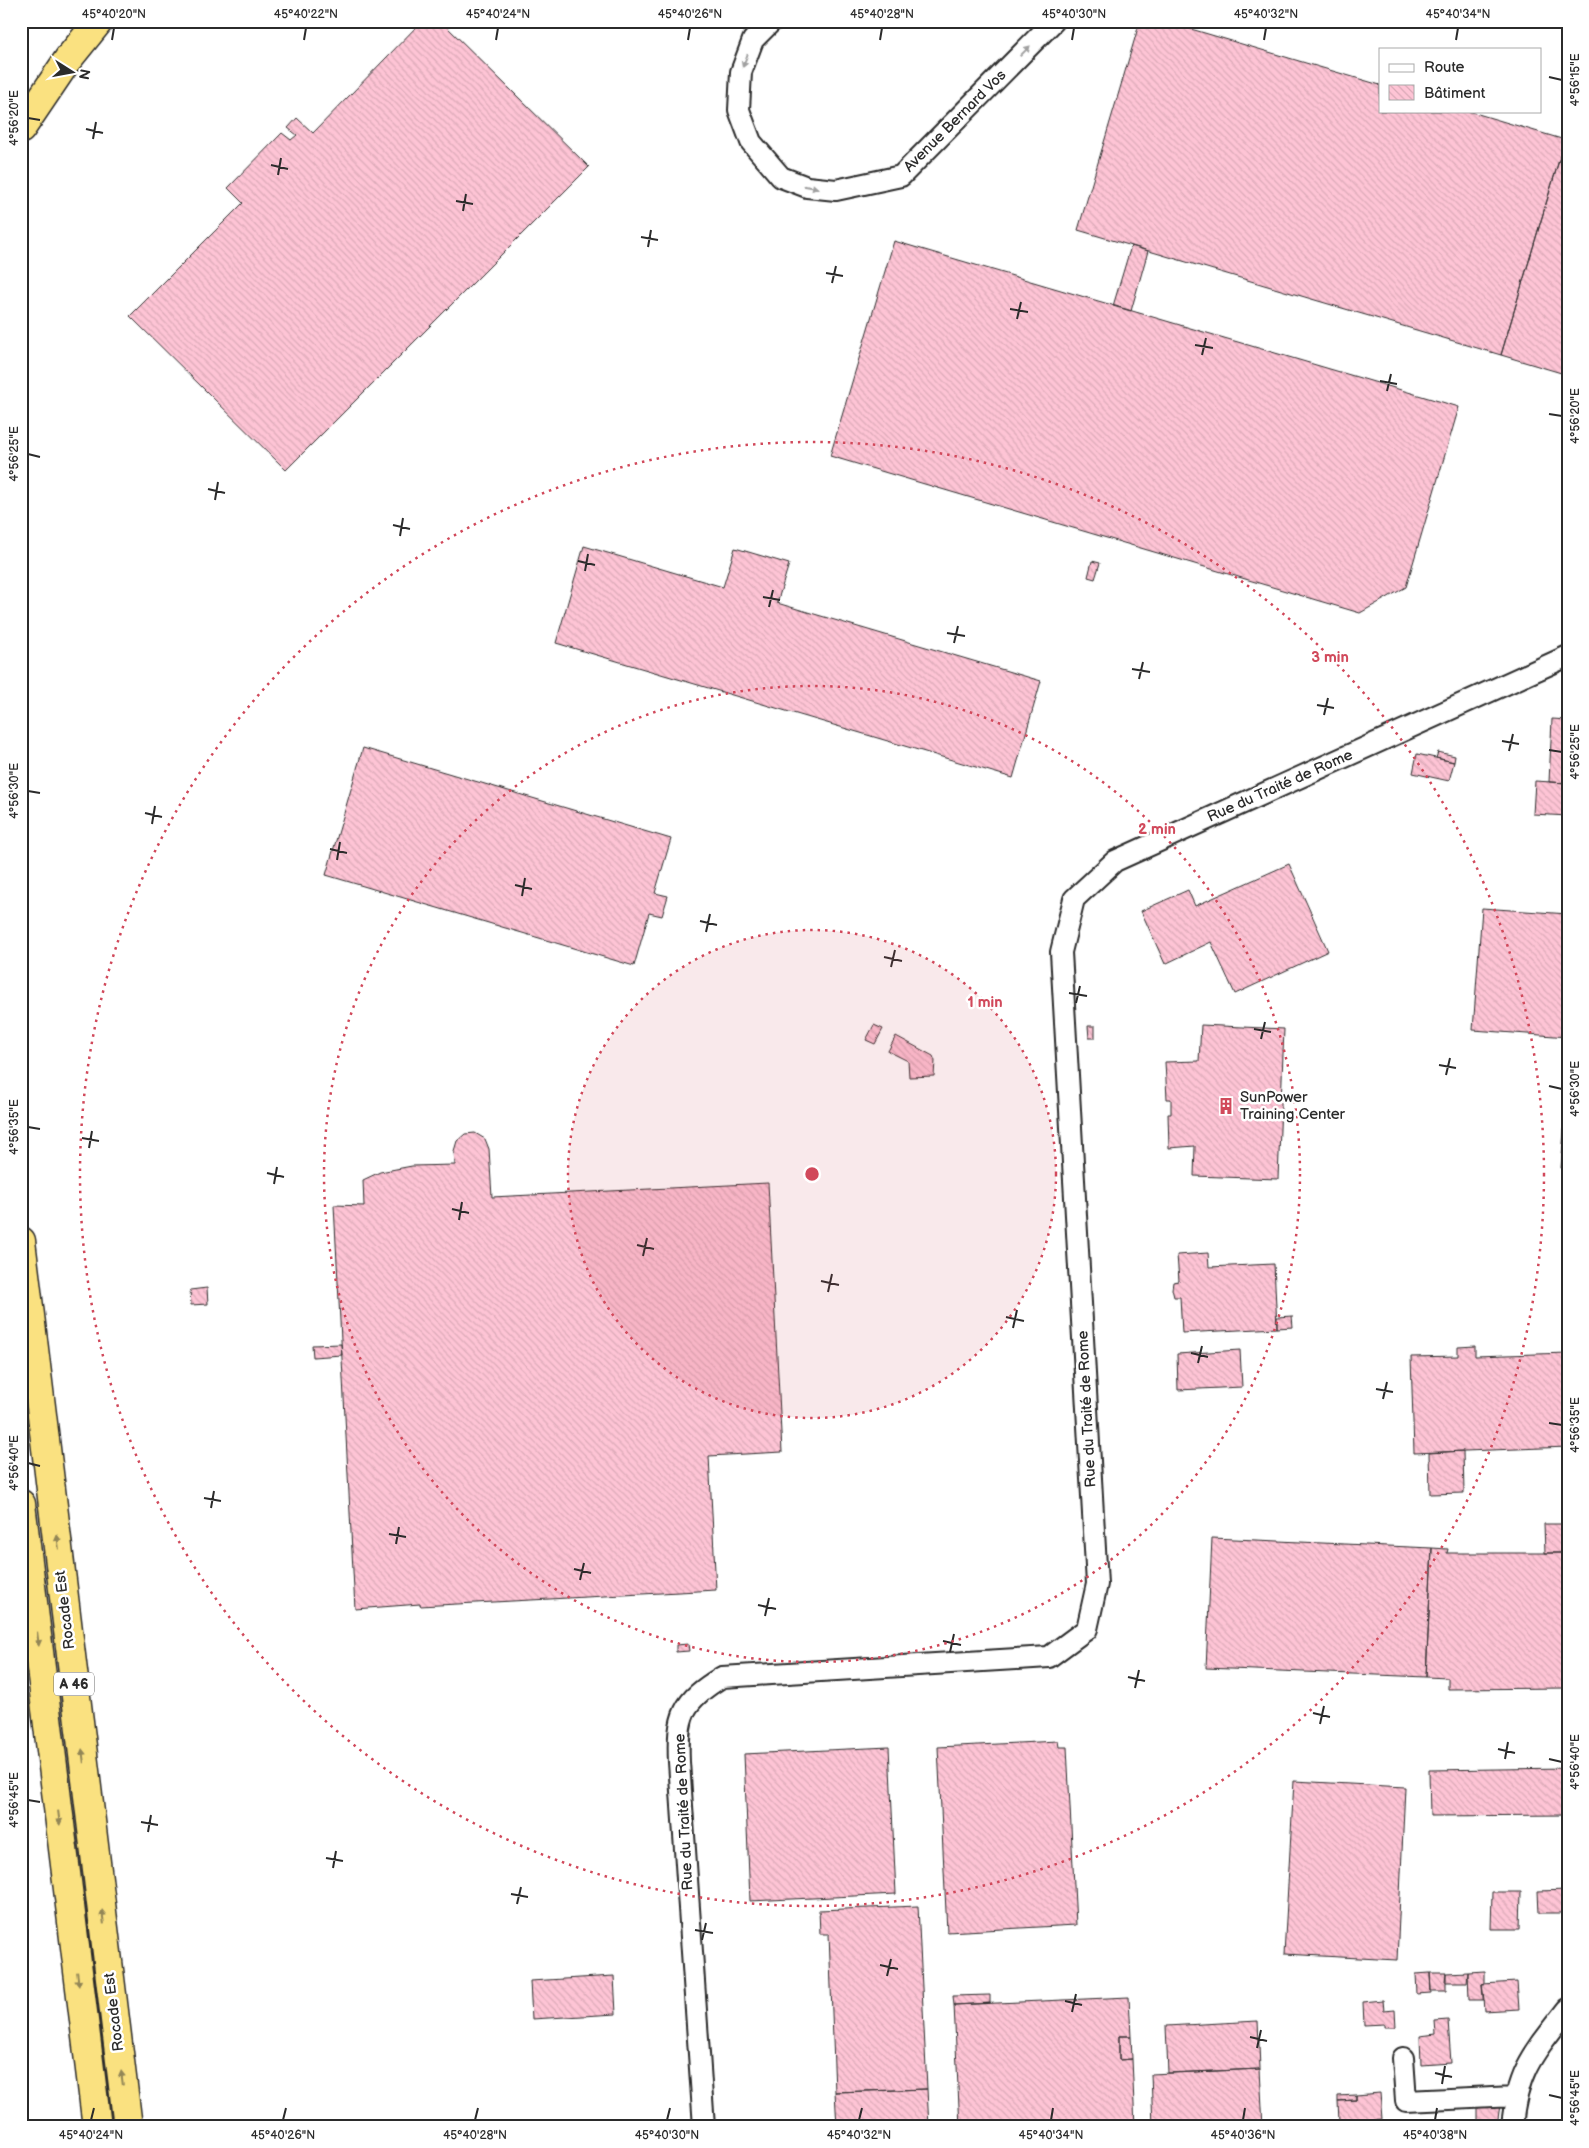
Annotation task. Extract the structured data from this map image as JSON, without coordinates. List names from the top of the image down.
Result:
{
  "streets": {
    "highway": ["Rocade Est", "A 46"],
    "street": ["Avenue Bernard Vos", "Rue du Traité de Rome"]
  },
  "places": {
    "building": ["SunPower Training Center"]
  },
  "legend": ["Route", "Bâtiment"],
  "north": "right",
  "coordinates": [
    "45°40'20\"N",
    "45°40'22\"N",
    "45°40'24\"N",
    "45°40'26\"N",
    "45°40'28\"N",
    "45°40'30\"N",
    "45°40'32\"N",
    "45°40'34\"N",
    "4°56'15\"E",
    "4°56'20\"E",
    "4°56'25\"E",
    "4°56'30\"E",
    "4°56'35\"E",
    "4°56'40\"E",
    "4°56'45\"E",
    "45°40'36\"N",
    "45°40'38\"N"
  ],
  "rings": ["3 min", "2 min", "1 min"]
}
